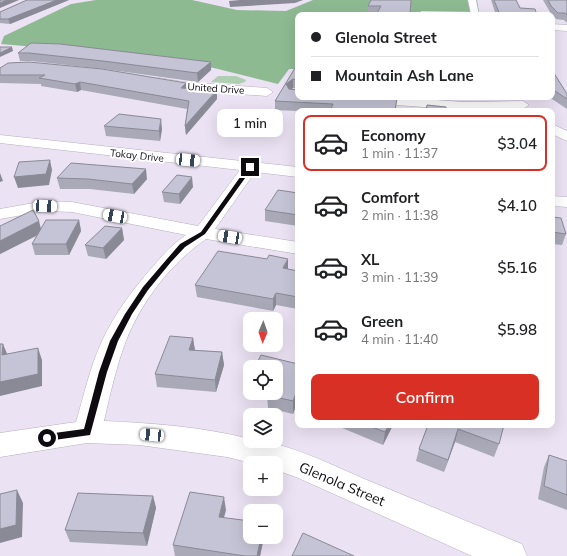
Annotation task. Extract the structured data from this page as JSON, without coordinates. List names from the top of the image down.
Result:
{
  "streets": {
    "street": ["United Drive", "Tokay Drive", "Glenola Street"]
  },
  "north": "bottom",
  "page": {
    "banner": ["Glenola Street", "Mountain Ash Lane"],
    "bubble": "1 min",
    "list": [
      {
        "name": "Economy",
        "note": "1 min · 11:37",
        "value": "$3.04"
      },
      {
        "name": "Comfort",
        "note": "2 min · 11:38",
        "value": "$4.10"
      },
      {
        "name": "XL",
        "note": "3 min · 11:39",
        "value": "$5.16"
      },
      {
        "name": "Green",
        "note": "4 min · 11:40",
        "value": "$5.98"
      }
    ],
    "map_buttons": ["+", "−"],
    "buttons": "Confirm"
  }
}
